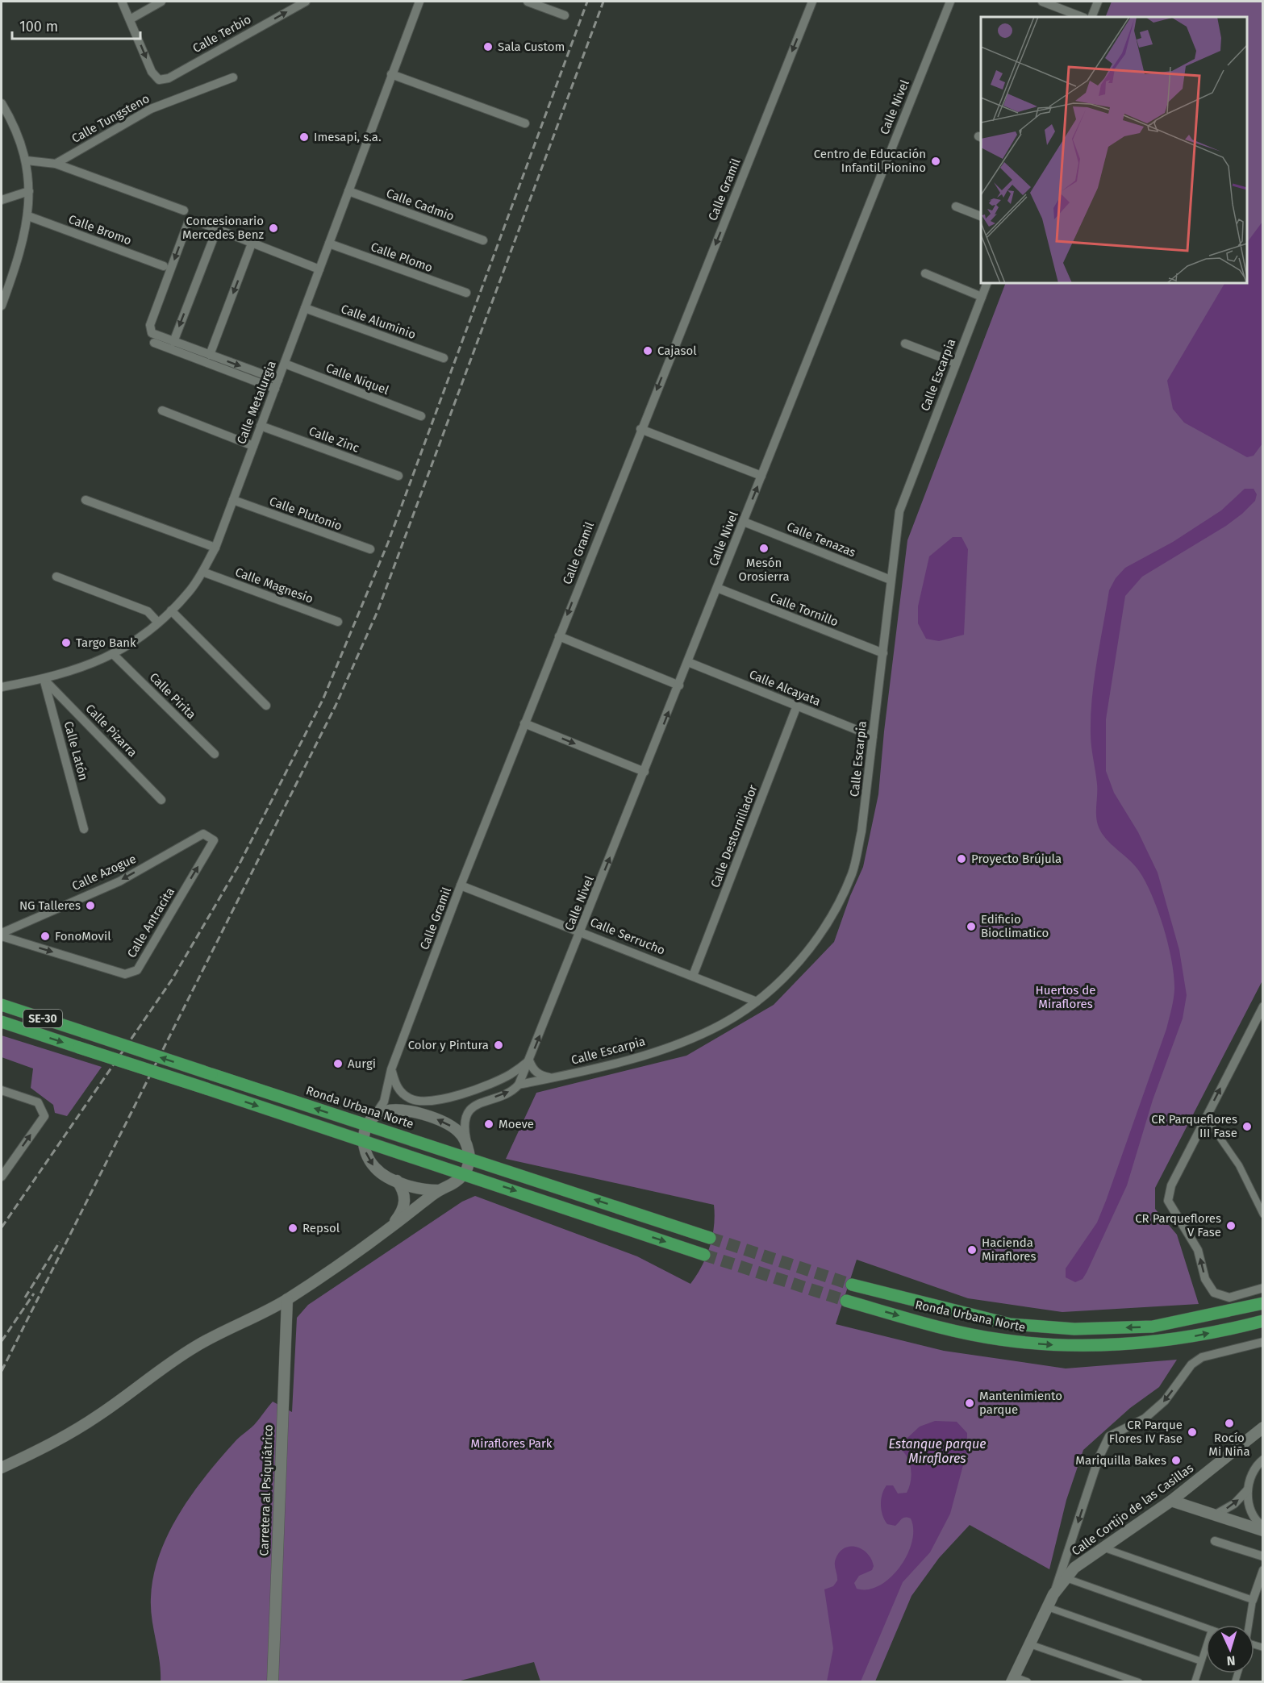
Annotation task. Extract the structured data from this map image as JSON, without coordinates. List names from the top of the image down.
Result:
{
  "streets": {
    "main road": ["SE-30", "Ronda Urbana Norte"],
    "street": [
      "Calle Terbio",
      "Calle Nivel",
      "Calle Tungsteno",
      "Calle Gramil",
      "Calle Cadmio",
      "Calle Bromo",
      "Calle Plomo",
      "Calle Aluminio",
      "Calle Escarpia",
      "Calle Níquel",
      "Calle Metalurgia",
      "Calle Zinc",
      "Calle Plutonio",
      "Calle Tenazas",
      "Calle Magnesio",
      "Calle Tornillo",
      "Calle Alcayata",
      "Calle Pirita",
      "Calle Pizarra",
      "Calle Latón",
      "Calle Destornillador",
      "Calle Azogue",
      "Calle Antracita",
      "Calle Serrucho",
      "Carretera al Psiquiátrico",
      "Calle Cortijo de las Casillas"
    ]
  },
  "crossings": [
    ["Calle Nivel", "Calle Escarpia"],
    ["Calle Nivel", "Calle Tenazas"],
    ["Calle Nivel", "Calle Tornillo"],
    ["Calle Nivel", "Calle Alcayata"],
    ["Calle Nivel", "Calle Serrucho"],
    ["Calle Gramil", "Calle Serrucho"],
    ["Calle Gramil", "Ronda Urbana Norte"],
    ["Calle Cadmio", "Calle Metalurgia"],
    ["Calle Plomo", "Calle Metalurgia"],
    ["Calle Aluminio", "Calle Metalurgia"],
    ["Calle Escarpia", "Calle Tenazas"],
    ["Calle Escarpia", "Calle Tornillo"],
    ["Calle Escarpia", "Calle Alcayata"],
    ["Calle Escarpia", "Calle Serrucho"],
    ["Calle Níquel", "Calle Metalurgia"],
    ["Calle Metalurgia", "Calle Zinc"],
    ["Calle Metalurgia", "Calle Plutonio"],
    ["Calle Metalurgia", "Calle Magnesio"],
    ["Calle Metalurgia", "Calle Pirita"],
    ["Calle Metalurgia", "Calle Pizarra"],
    ["Calle Metalurgia", "Calle Latón"],
    ["Calle Alcayata", "Calle Destornillador"],
    ["Calle Pizarra", "Calle Latón"],
    ["Calle Destornillador", "Calle Serrucho"],
    ["Calle Azogue", "Calle Antracita"]
  ],
  "one_way": ["Calle Nivel", "Calle Gramil", "Calle Azogue"],
  "water": ["Estanque parque Miraflores"],
  "parks": ["Huertos de Miraflores", "Miraflores Park"],
  "places": [
    "Sala Custom",
    "Imesapi, s.a.",
    "Centro de Educación Infantil Pionino",
    "Concesionario Mercedes Benz",
    "Cajasol",
    "Mesón Orosierra",
    "Targo Bank",
    "Proyecto Brújula",
    "NG Talleres",
    "Edificio Bioclimatico",
    "FonoMovil",
    "Color y Pintura",
    "Aurgi",
    "Moeve",
    "CR Parqueflores III Fase",
    "CR Parqueflores V Fase",
    "Repsol",
    "Hacienda Miraflores",
    "Mantenimiento parque",
    "Rocío Mi Niña",
    "CR Parque Flores IV Fase",
    "Mariquilla Bakes"
  ],
  "scale_bar": "100 m",
  "north": "bottom"
}
